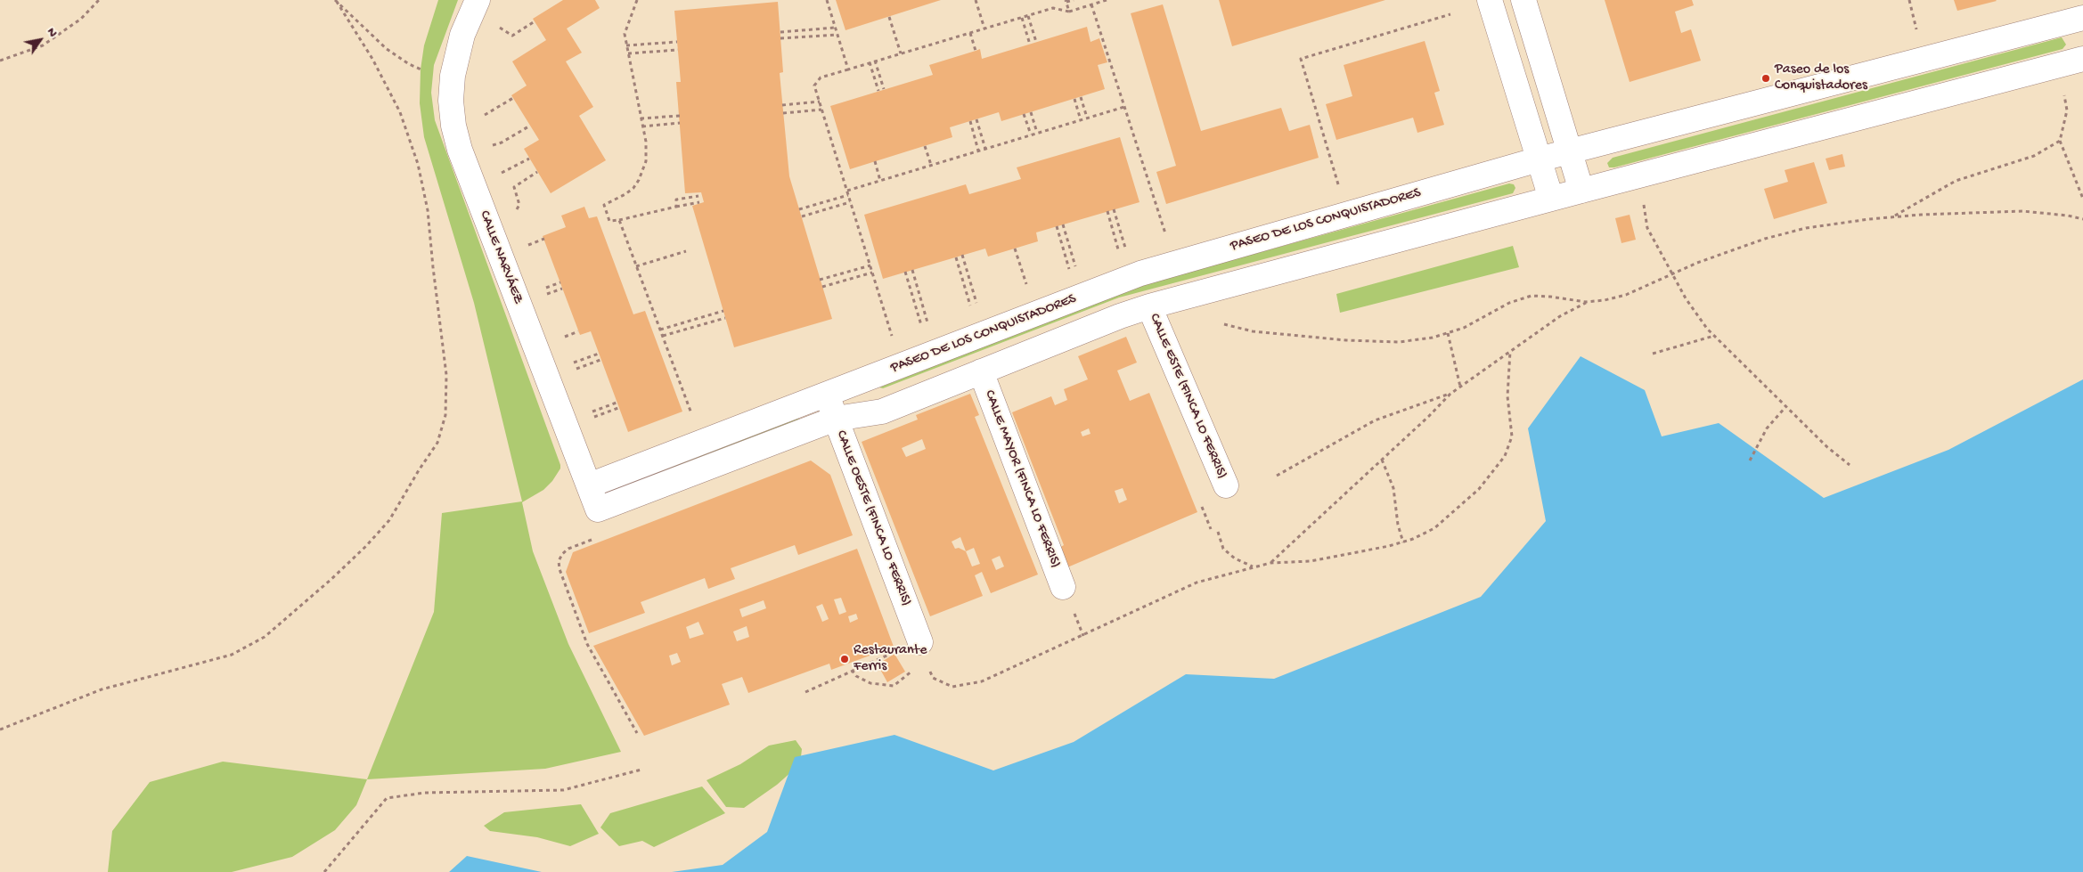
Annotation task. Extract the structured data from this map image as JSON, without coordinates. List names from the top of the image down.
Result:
{
  "streets": {
    "street": [
      "PASEO DE LOS CONQUISTADORES",
      "CALLE NARVÁEZ",
      "CALLE ESTE (FINCA LO FERRIS)",
      "CALLE MAYOR (FINCA LO FERRIS)",
      "CALLE OESTE (FINCA LO FERRIS)"
    ]
  },
  "crossings": [
    ["PASEO DE LOS CONQUISTADORES", "CALLE NARVÁEZ"],
    ["PASEO DE LOS CONQUISTADORES", "CALLE OESTE (FINCA LO FERRIS)"],
    ["CALLE NARVÁEZ", "CALLE OESTE (FINCA LO FERRIS)"]
  ],
  "places": ["Paseo de los Conquistadores", "Restaurante Ferris"],
  "north": "top right"
}
